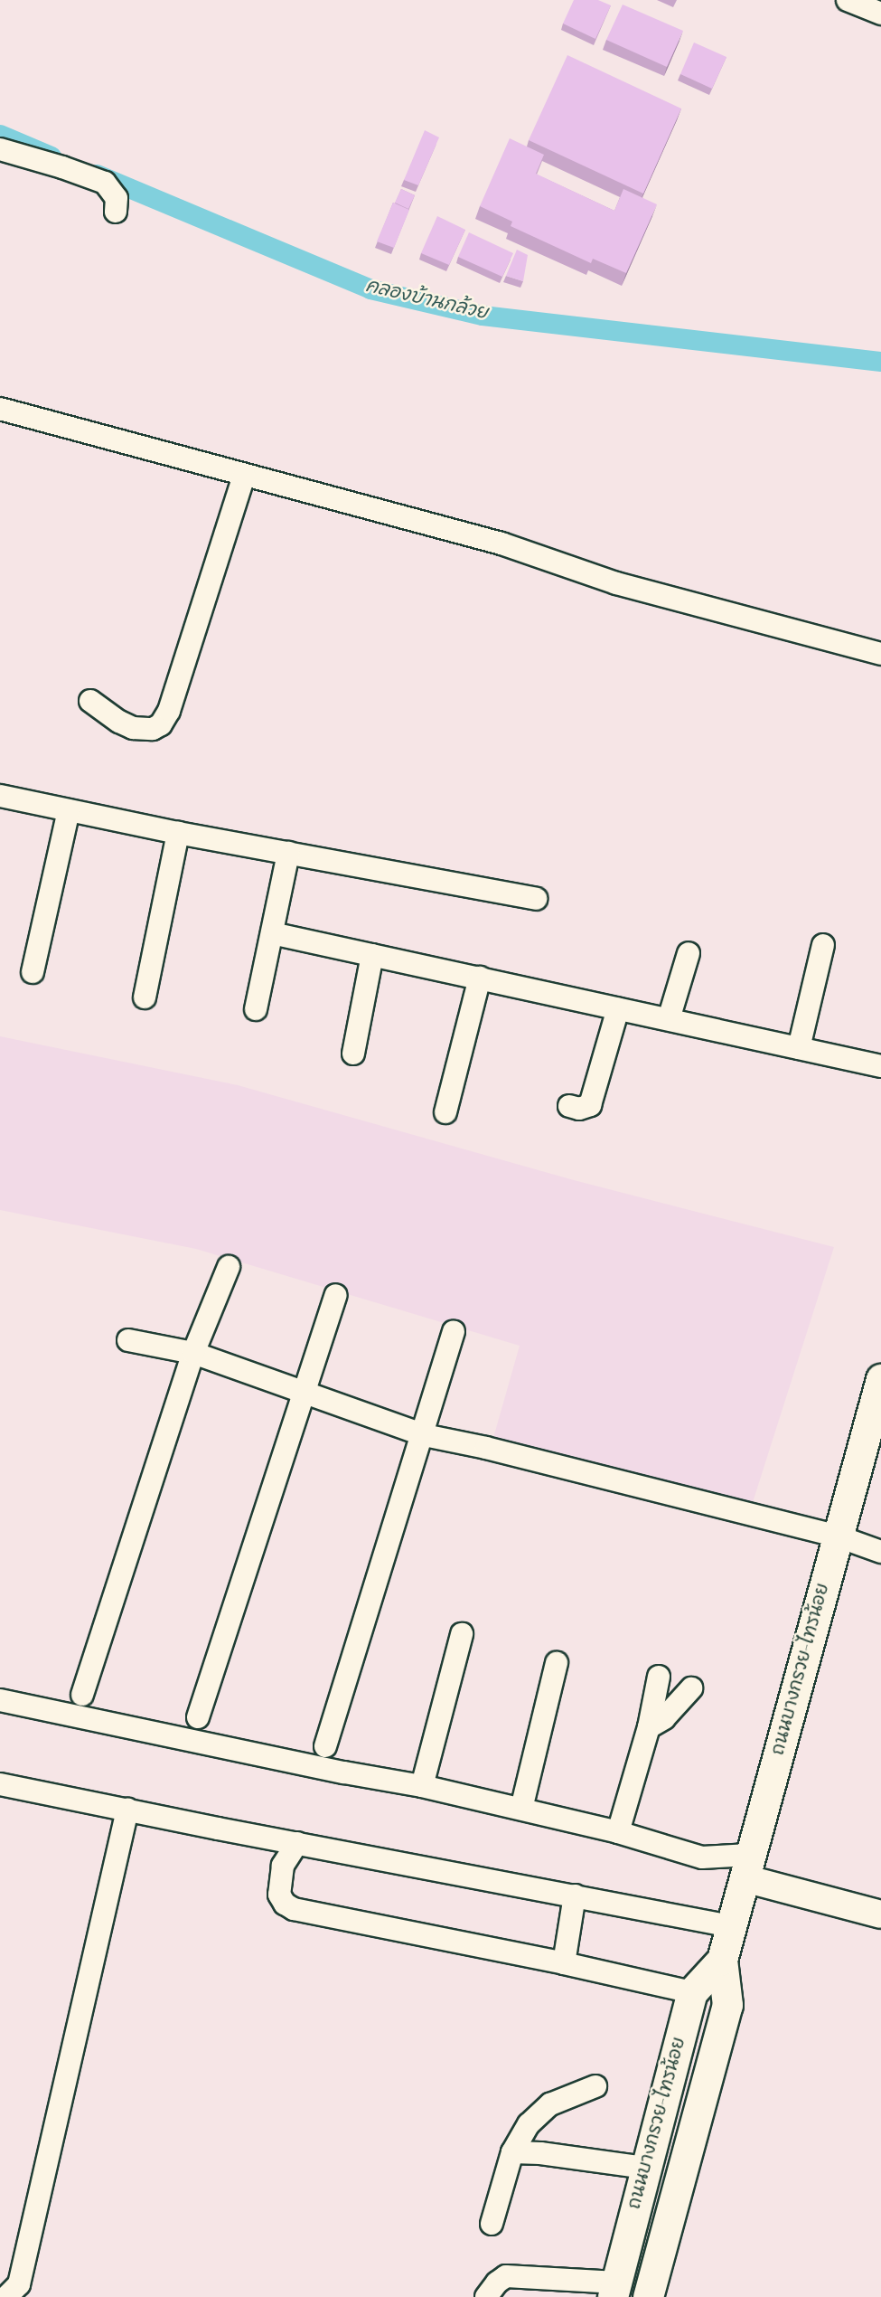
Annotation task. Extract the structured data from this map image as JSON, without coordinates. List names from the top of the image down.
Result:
{
  "streets": {
    "main road": ["ถนนบางกรวย-ไทรน้อย"]
  },
  "water": ["คลองบ้านกล้วย"]
}
